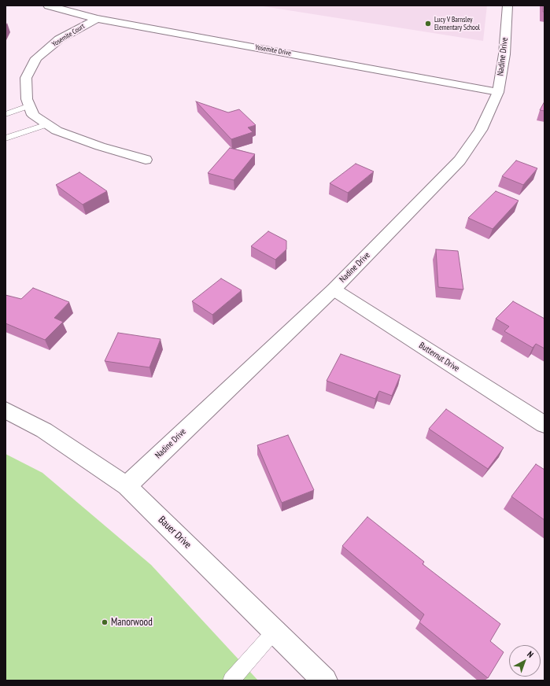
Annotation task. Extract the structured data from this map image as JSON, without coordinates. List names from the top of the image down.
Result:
{
  "streets": {
    "street": [
      "Yosemite Court",
      "Yosemite Drive",
      "Nadine Drive",
      "Butternut Drive",
      "Bauer Drive"
    ]
  },
  "crossings": [
    ["Yosemite Court", "Yosemite Drive"],
    ["Yosemite Drive", "Nadine Drive"],
    ["Nadine Drive", "Butternut Drive"],
    ["Nadine Drive", "Bauer Drive"]
  ],
  "places": ["Lucy V Barnsley Elementary School", "Manorwood"],
  "north": "top right"
}
